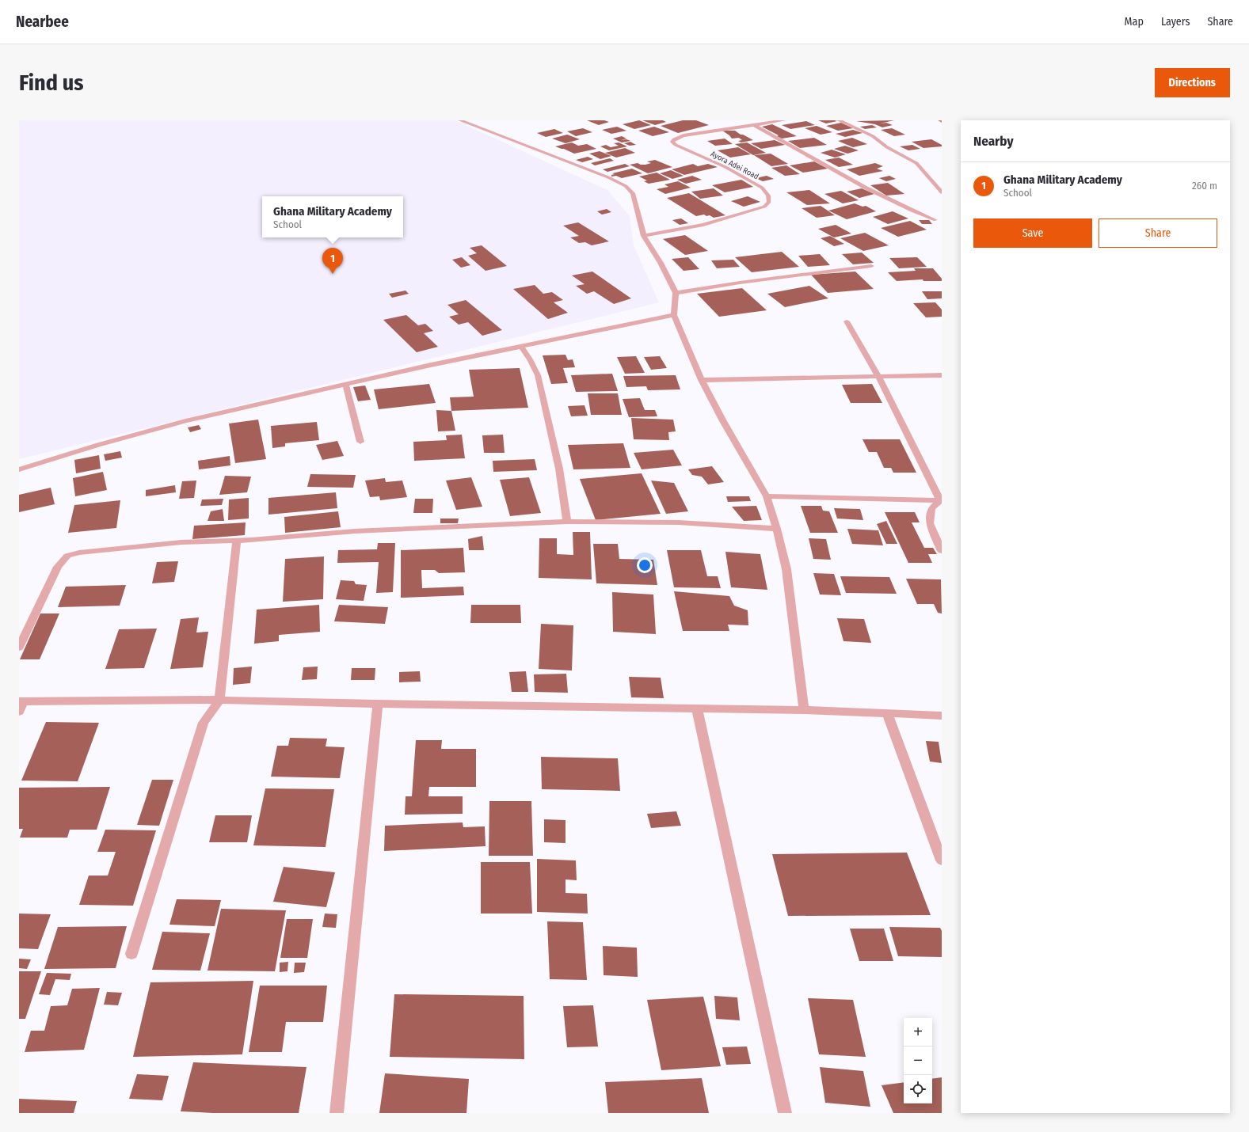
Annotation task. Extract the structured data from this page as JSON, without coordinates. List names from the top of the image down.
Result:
{
  "streets": {
    "street": ["Ayora Adei Road"]
  },
  "page": {
    "header": "Nearbee",
    "nav": ["Map", "Layers", "Share"],
    "buttons": [
      "Directions",
      ["Save", "Share"]
    ],
    "title": "Find us",
    "heading": "Nearby",
    "list": [
      {
        "mark": "1",
        "name": "Ghana Military Academy",
        "note": "School",
        "value": "260 m"
      }
    ],
    "popup": ["Ghana Military Academy", "School"],
    "pins": "1",
    "map_buttons": ["+", "−"]
  }
}
